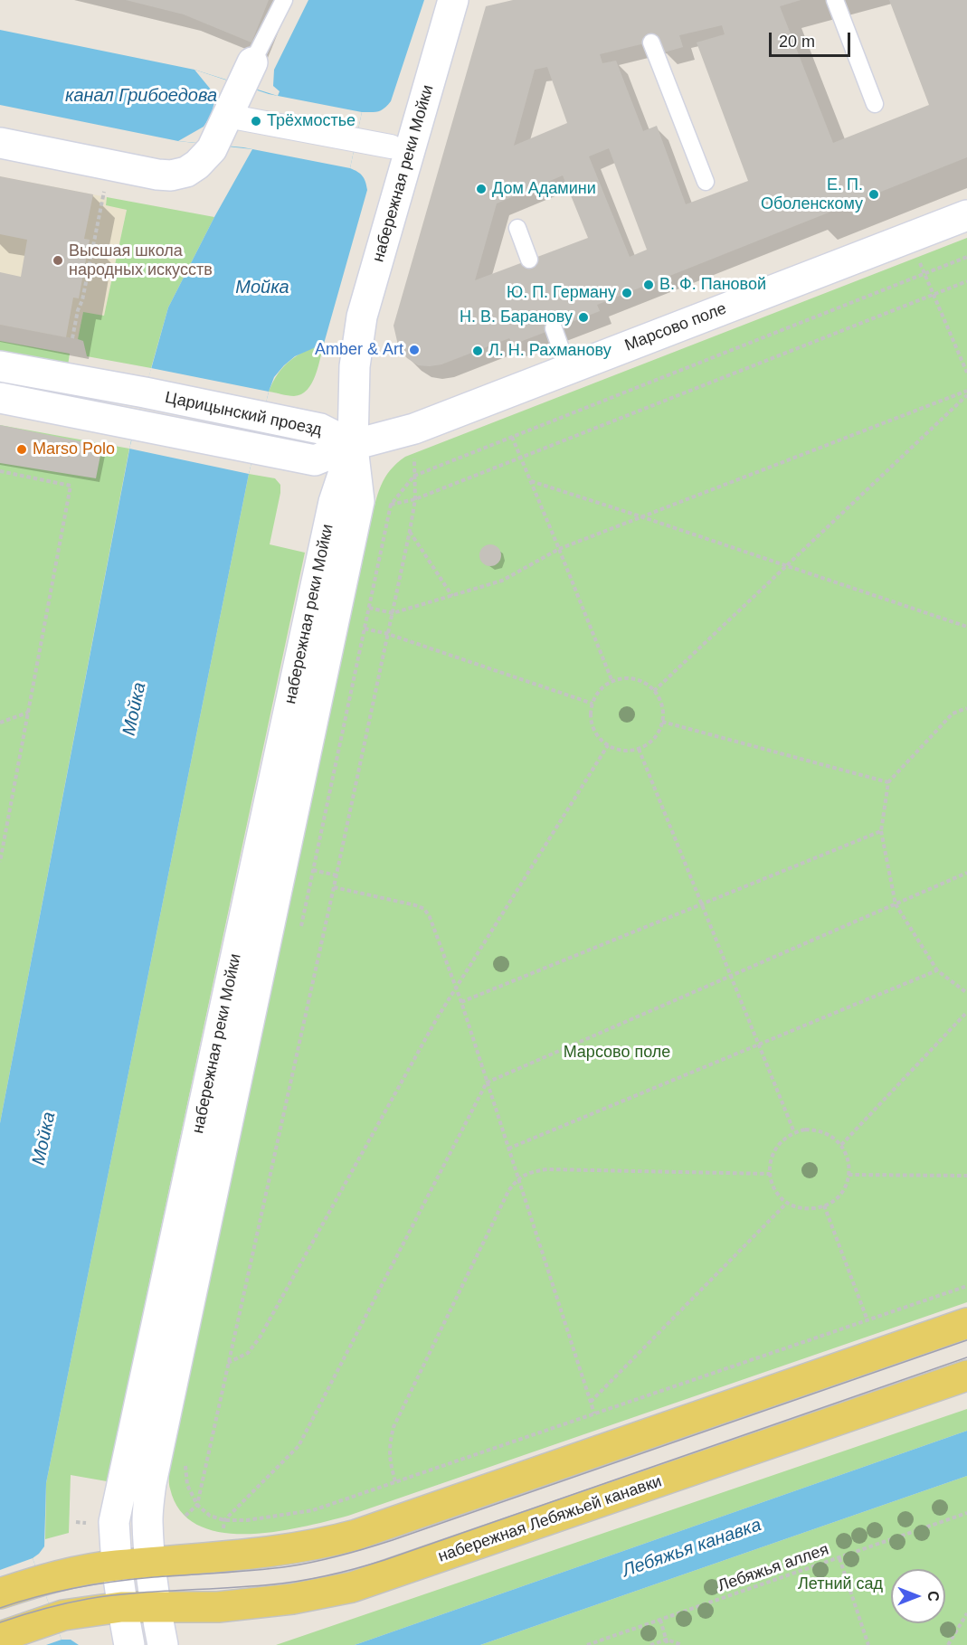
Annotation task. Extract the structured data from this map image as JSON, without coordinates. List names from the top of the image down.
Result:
{
  "streets": {
    "main road": [
      "набережная реки Мойки",
      "Марсово поле",
      "Царицынский проезд",
      "набережная Лебяжьей канавки"
    ],
    "path": ["Лебяжья аллея"]
  },
  "crossings": [
    ["набережная реки Мойки", "Марсово поле"],
    ["набережная реки Мойки", "Царицынский проезд"],
    ["набережная реки Мойки", "набережная Лебяжьей канавки"],
    ["Марсово поле", "Царицынский проезд"]
  ],
  "water": ["канал Грибоедова", "Мойка", "Лебяжья канавка"],
  "parks": ["Марсово поле", "Летний сад"],
  "places": [
    "Трёхмостье",
    "Дом Адамини",
    "Е. П. Оболенскому",
    "Высшая школа народных искусств",
    "В. Ф. Пановой",
    "Ю. П. Герману",
    "Н. В. Баранову",
    "Amber & Art",
    "Л. Н. Рахманову",
    "Marso Polo"
  ],
  "scale_bar": "20 m",
  "north": "right"
}
